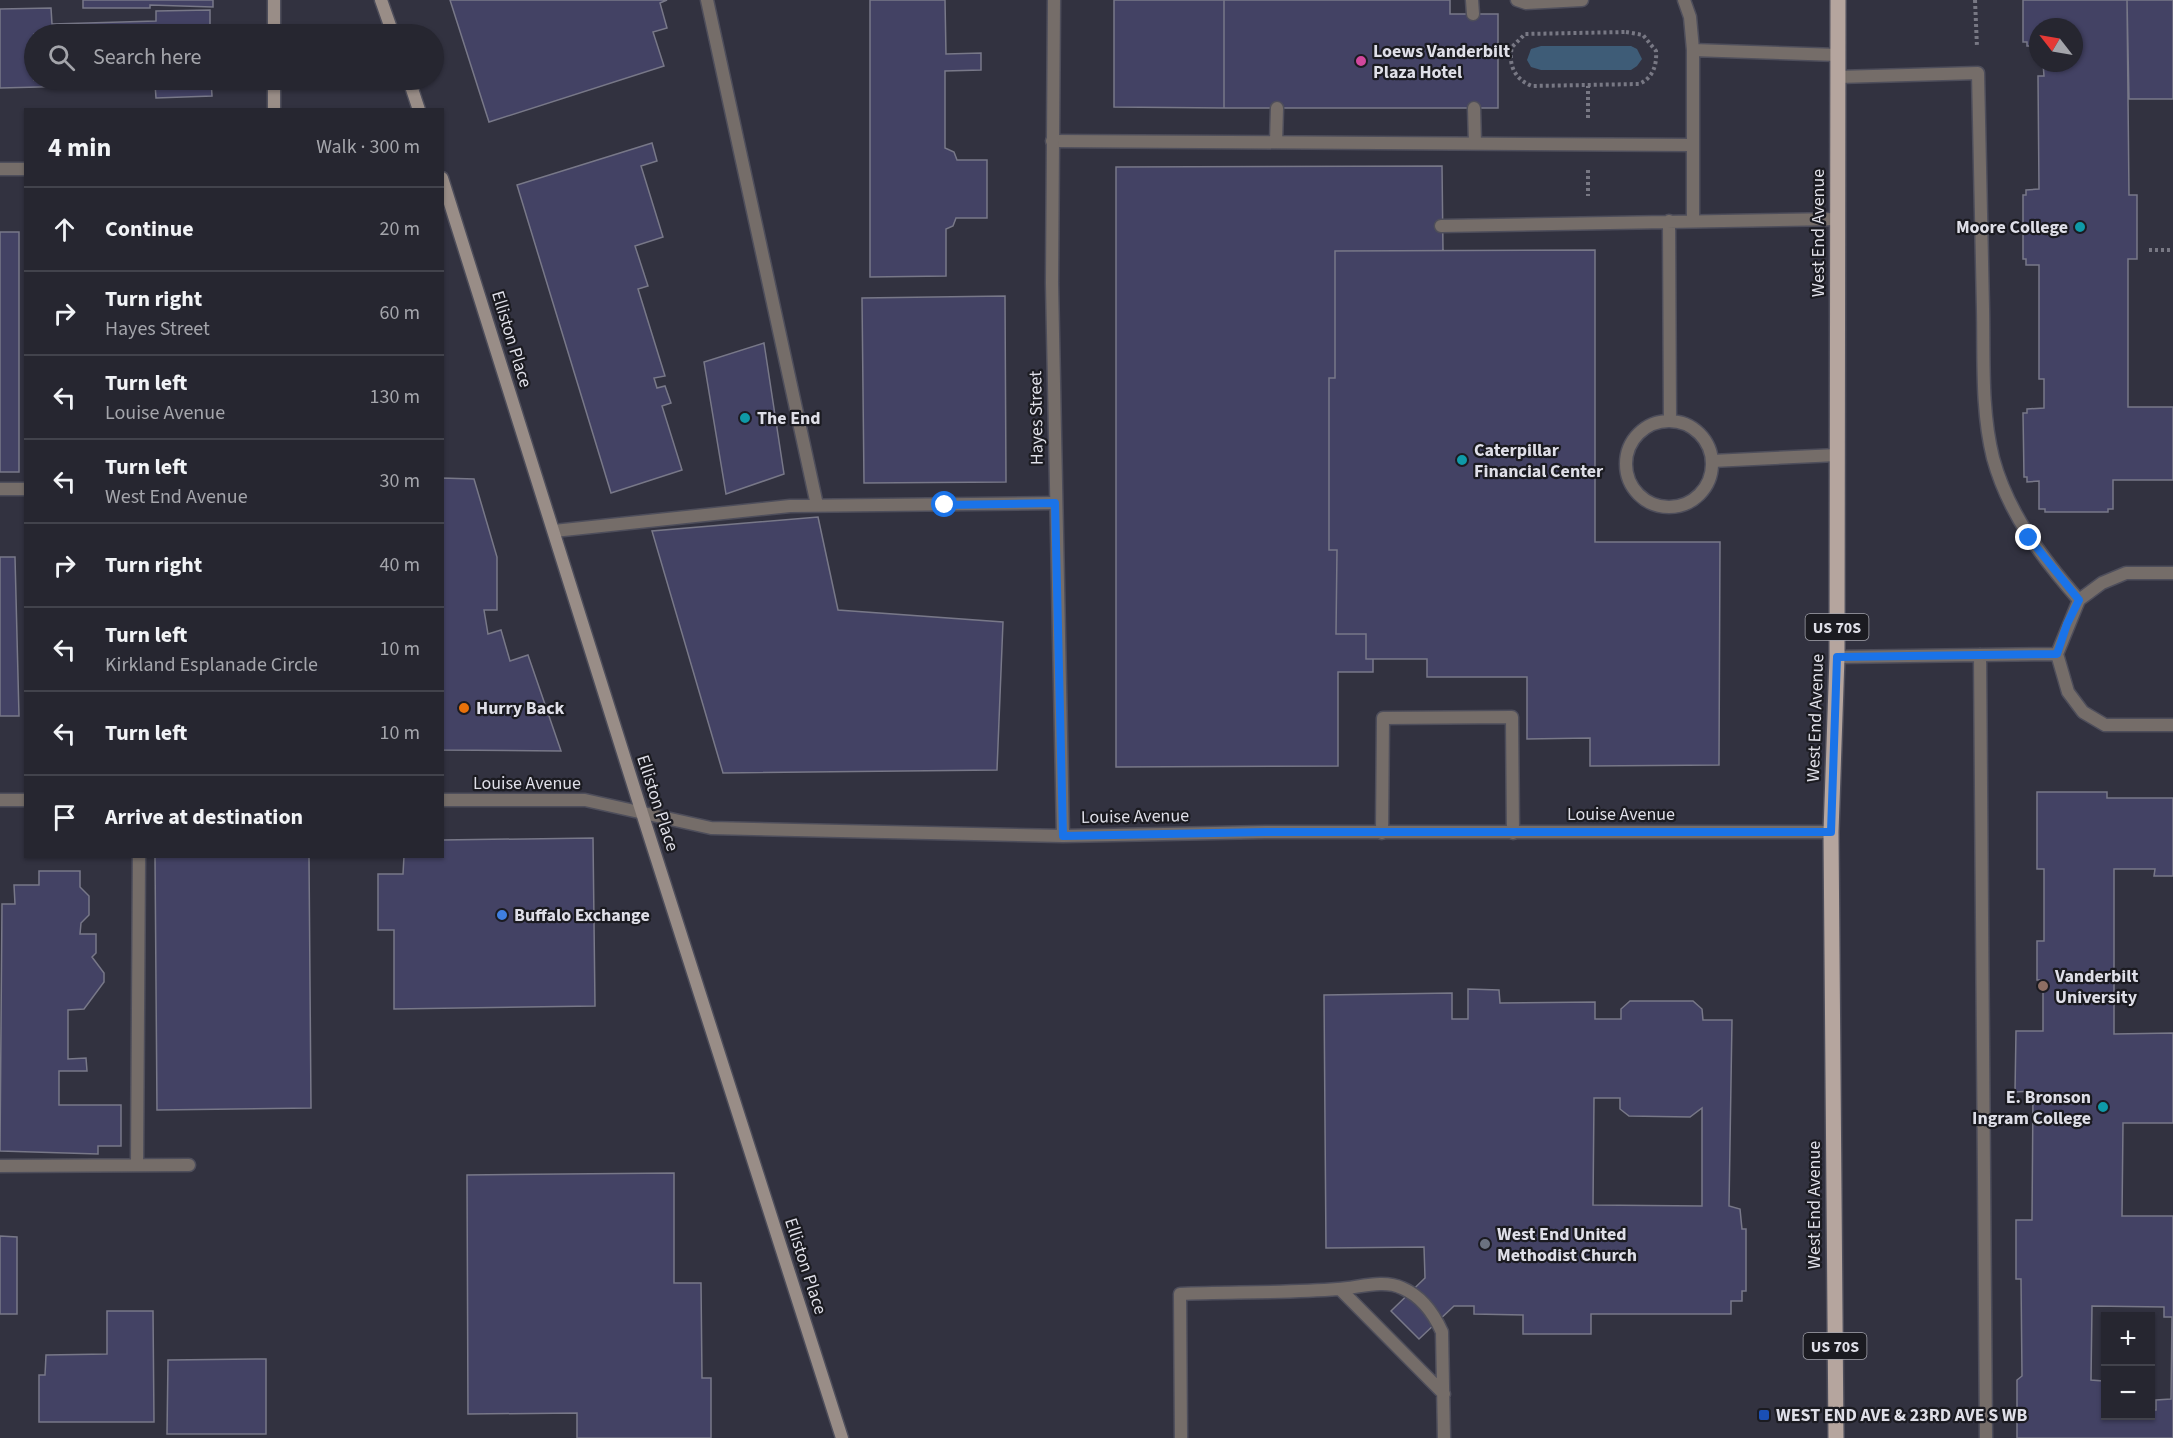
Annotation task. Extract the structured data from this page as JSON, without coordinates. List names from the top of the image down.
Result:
{
  "streets": {
    "main road": ["West End Avenue", "Elliston Place", "US 70S"],
    "street": ["Hayes Street", "Louise Avenue"]
  },
  "crossings": [
    ["West End Avenue", "Louise Avenue"],
    ["Elliston Place", "Louise Avenue"],
    ["Hayes Street", "Louise Avenue"]
  ],
  "places": {
    "other": [
      "Loews Vanderbilt Plaza Hotel",
      "Moore College",
      "The End",
      "Caterpillar Financial Center",
      "Hurry Back",
      "Buffalo Exchange",
      "Vanderbilt University",
      "E. Bronson Ingram College",
      "West End United Methodist Church"
    ],
    "transit": ["WEST END AVE & 23RD AVE S WB"]
  },
  "north": "top left",
  "page": {
    "search": "Search here",
    "heading": ["4 min", "Walk · 300 m"],
    "list": [
      ["Continue", "20 m"],
      ["Turn right", "Hayes Street", "60 m"],
      ["Turn left", "Louise Avenue", "130 m"],
      ["Turn left", "West End Avenue", "30 m"],
      ["Turn right", "40 m"],
      ["Turn left", "Kirkland Esplanade Circle", "10 m"],
      ["Turn left", "10 m"],
      "Arrive at destination"
    ],
    "map_buttons": ["+", "−"]
  }
}
